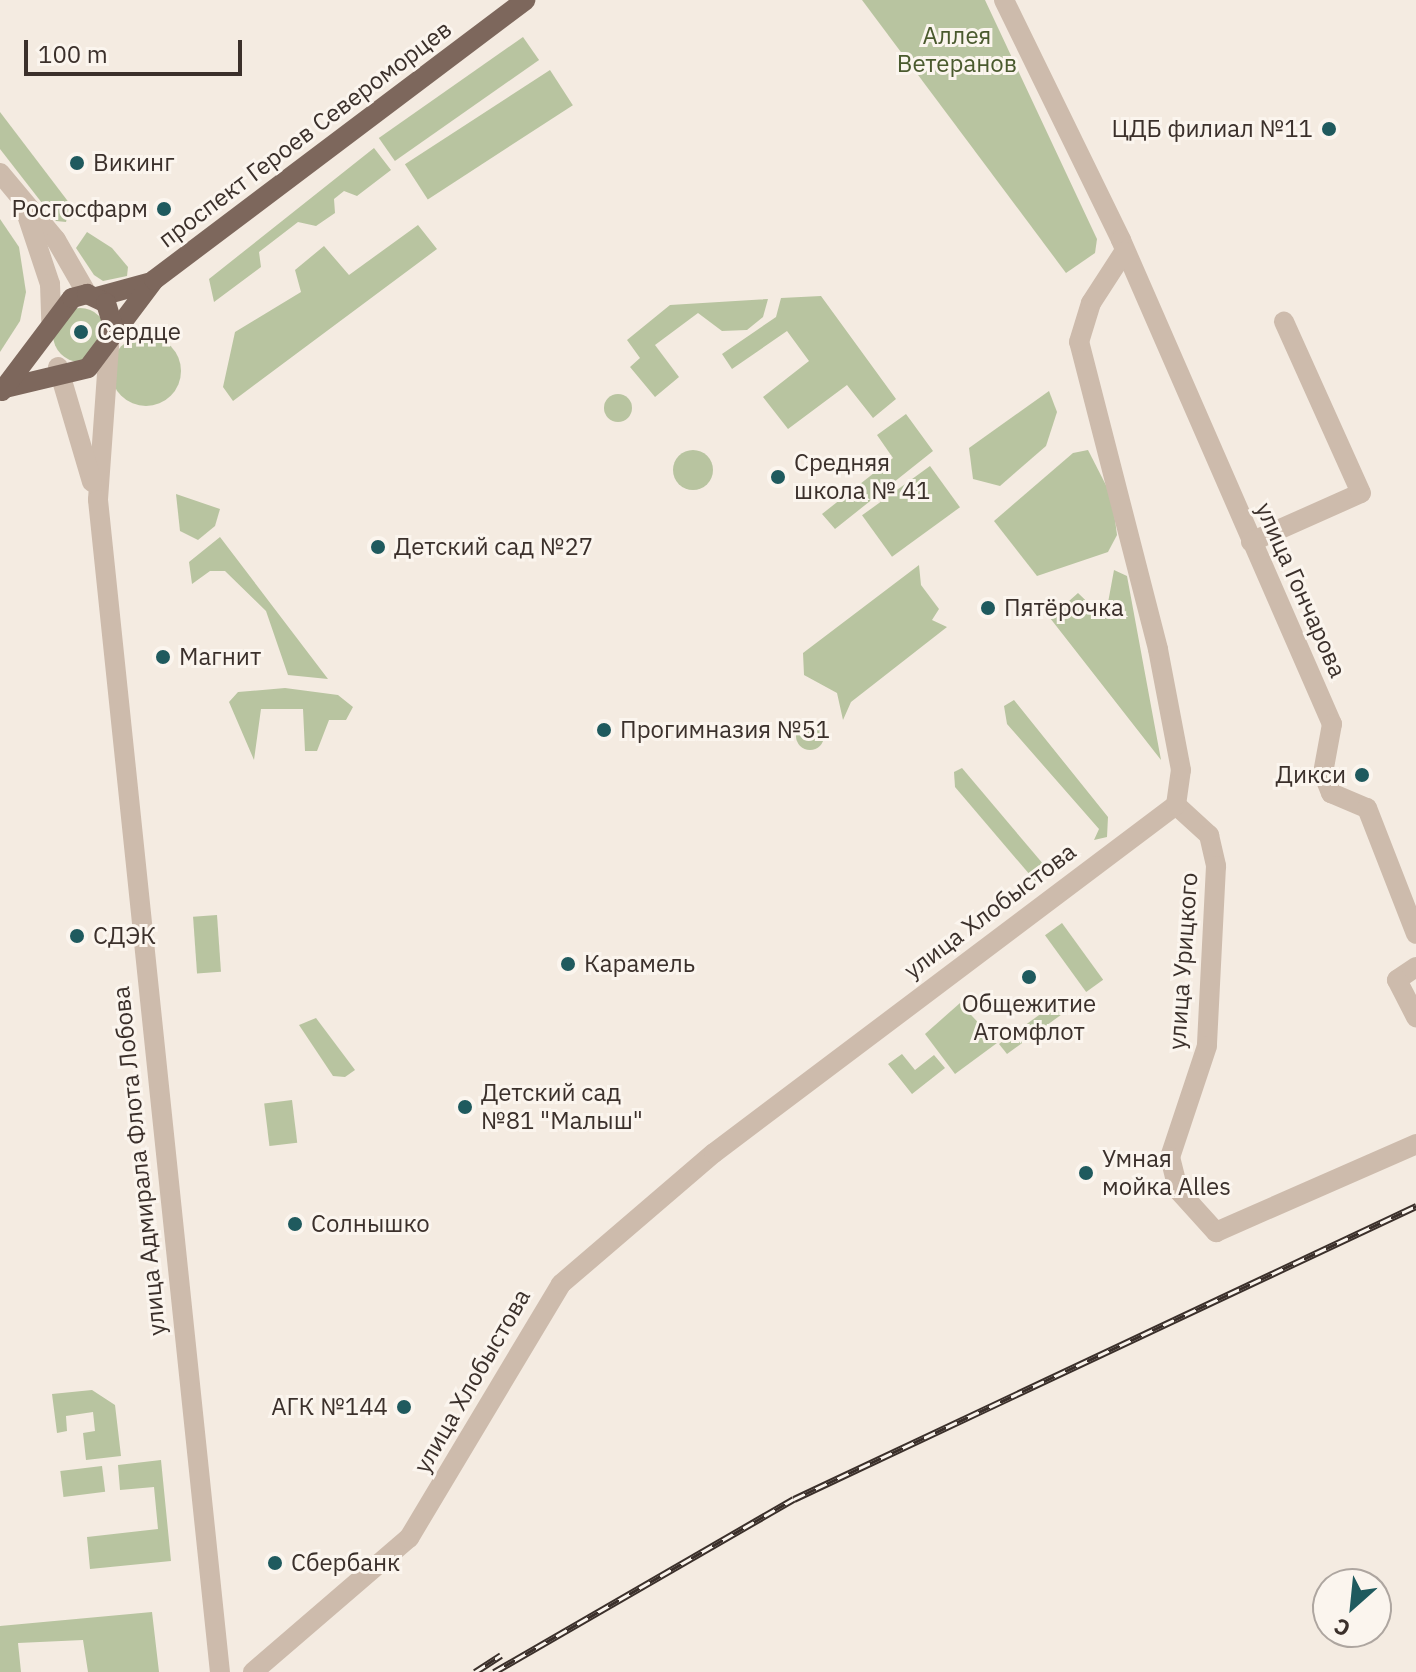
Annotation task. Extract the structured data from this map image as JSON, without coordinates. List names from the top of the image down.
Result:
{
  "streets": {
    "main road": ["проспект Героев Североморцев"],
    "street": [
      "улица Гончарова",
      "улица Хлобыстова",
      "улица Урицкого",
      "улица Адмирала Флота Лобова"
    ]
  },
  "crossings": [
    ["проспект Героев Североморцев", "улица Адмирала Флота Лобова"],
    ["улица Хлобыстова", "улица Урицкого"]
  ],
  "parks": ["Аллея Ветеранов"],
  "places": [
    "ЦДБ филиал №11",
    "Викинг",
    "Росгосфарм",
    "Сердце",
    "Средняя школа № 41",
    "Детский сад №27",
    "Пятёрочка",
    "Магнит",
    "Прогимназия №51",
    "Дикси",
    "СДЭК",
    "Карамель",
    "Общежитие Атомфлот",
    "Детский сад №81 \"Малыш\"",
    "Умная мойка Alles",
    "Солнышко",
    "АГК №144",
    "Сбербанк"
  ],
  "scale_bar": "100 m",
  "north": "bottom left"
}
